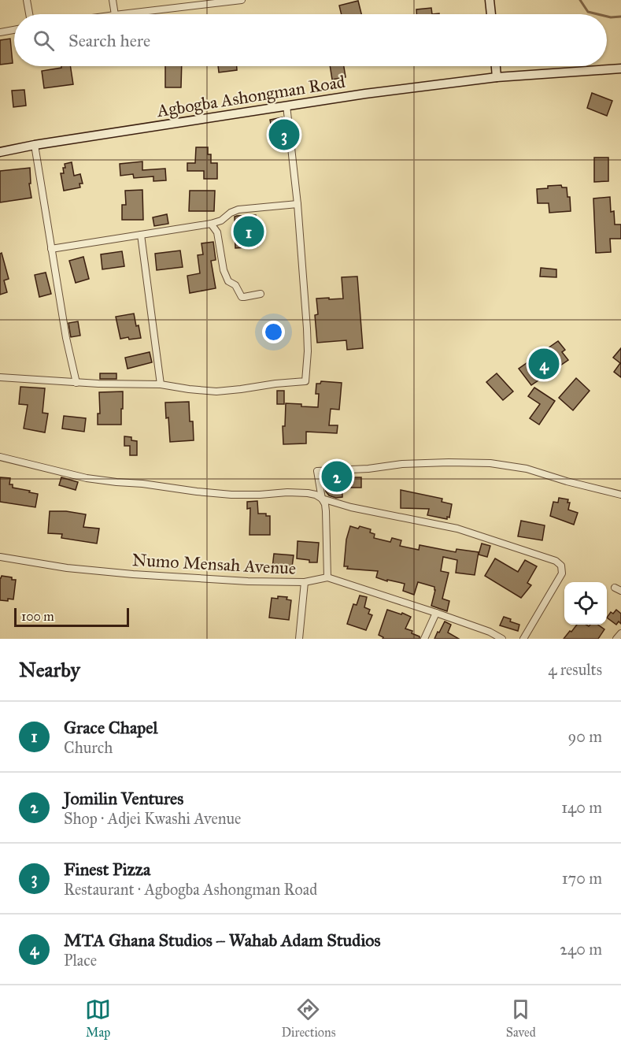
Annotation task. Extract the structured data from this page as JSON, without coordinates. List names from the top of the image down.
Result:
{
  "streets": {
    "street": ["Agbogba Ashongman Road", "Numo Mensah Avenue"]
  },
  "scale_bar": "100 m",
  "page": {
    "search": "Search here",
    "pins": [
      "3",
      "1",
      "4",
      "2"
    ],
    "scale": "100 m",
    "heading": ["Nearby", "4 results"],
    "list": [
      {
        "mark": "1",
        "name": "Grace Chapel",
        "note": "Church",
        "value": "90 m"
      },
      {
        "mark": "2",
        "name": "Jomilin Ventures",
        "note": "Shop · Adjei Kwashi Avenue",
        "value": "140 m"
      },
      {
        "mark": "3",
        "name": "Finest Pizza",
        "note": "Restaurant · Agbogba Ashongman Road",
        "value": "170 m"
      },
      {
        "mark": "4",
        "name": "MTA Ghana Studios – Wahab Adam Studios",
        "note": "Place",
        "value": "240 m"
      }
    ],
    "nav": ["Map", "Directions", "Saved"]
  }
}
